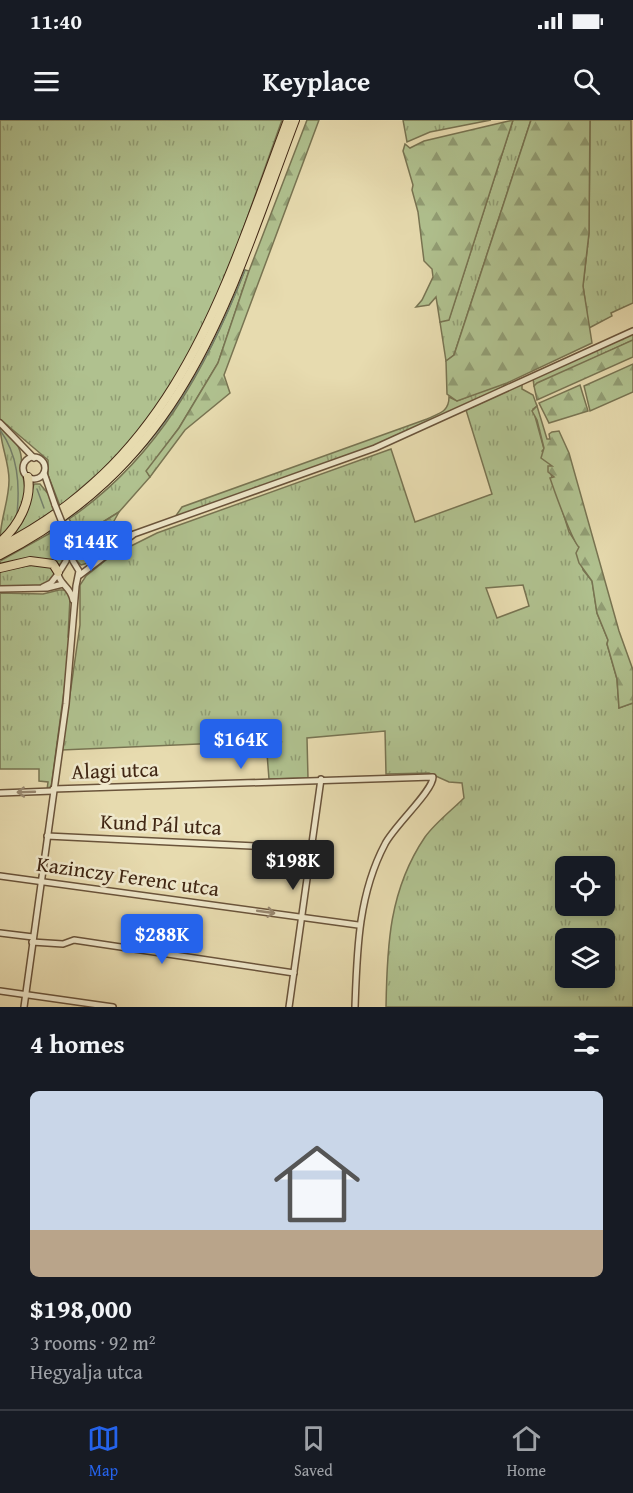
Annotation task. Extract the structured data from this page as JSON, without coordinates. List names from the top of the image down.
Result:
{
  "streets": {
    "street": ["Alagi utca", "Kund Pál utca", "Kazinczy Ferenc utca"]
  },
  "crossings": [
    ["Alagi utca", "Kazinczy Ferenc utca"]
  ],
  "one_way": ["Kazinczy Ferenc utca"],
  "page": {
    "status": "11:40",
    "header": "Keyplace",
    "price": [
      "$144K",
      "$164K",
      "$198K",
      "$288K"
    ],
    "heading": "4 homes",
    "list": [
      {
        "name": "$198,000",
        "note": "3 rooms · 92 m² · Hegyalja utca"
      }
    ],
    "tabs": ["Map", "Saved", "Home"]
  }
}
